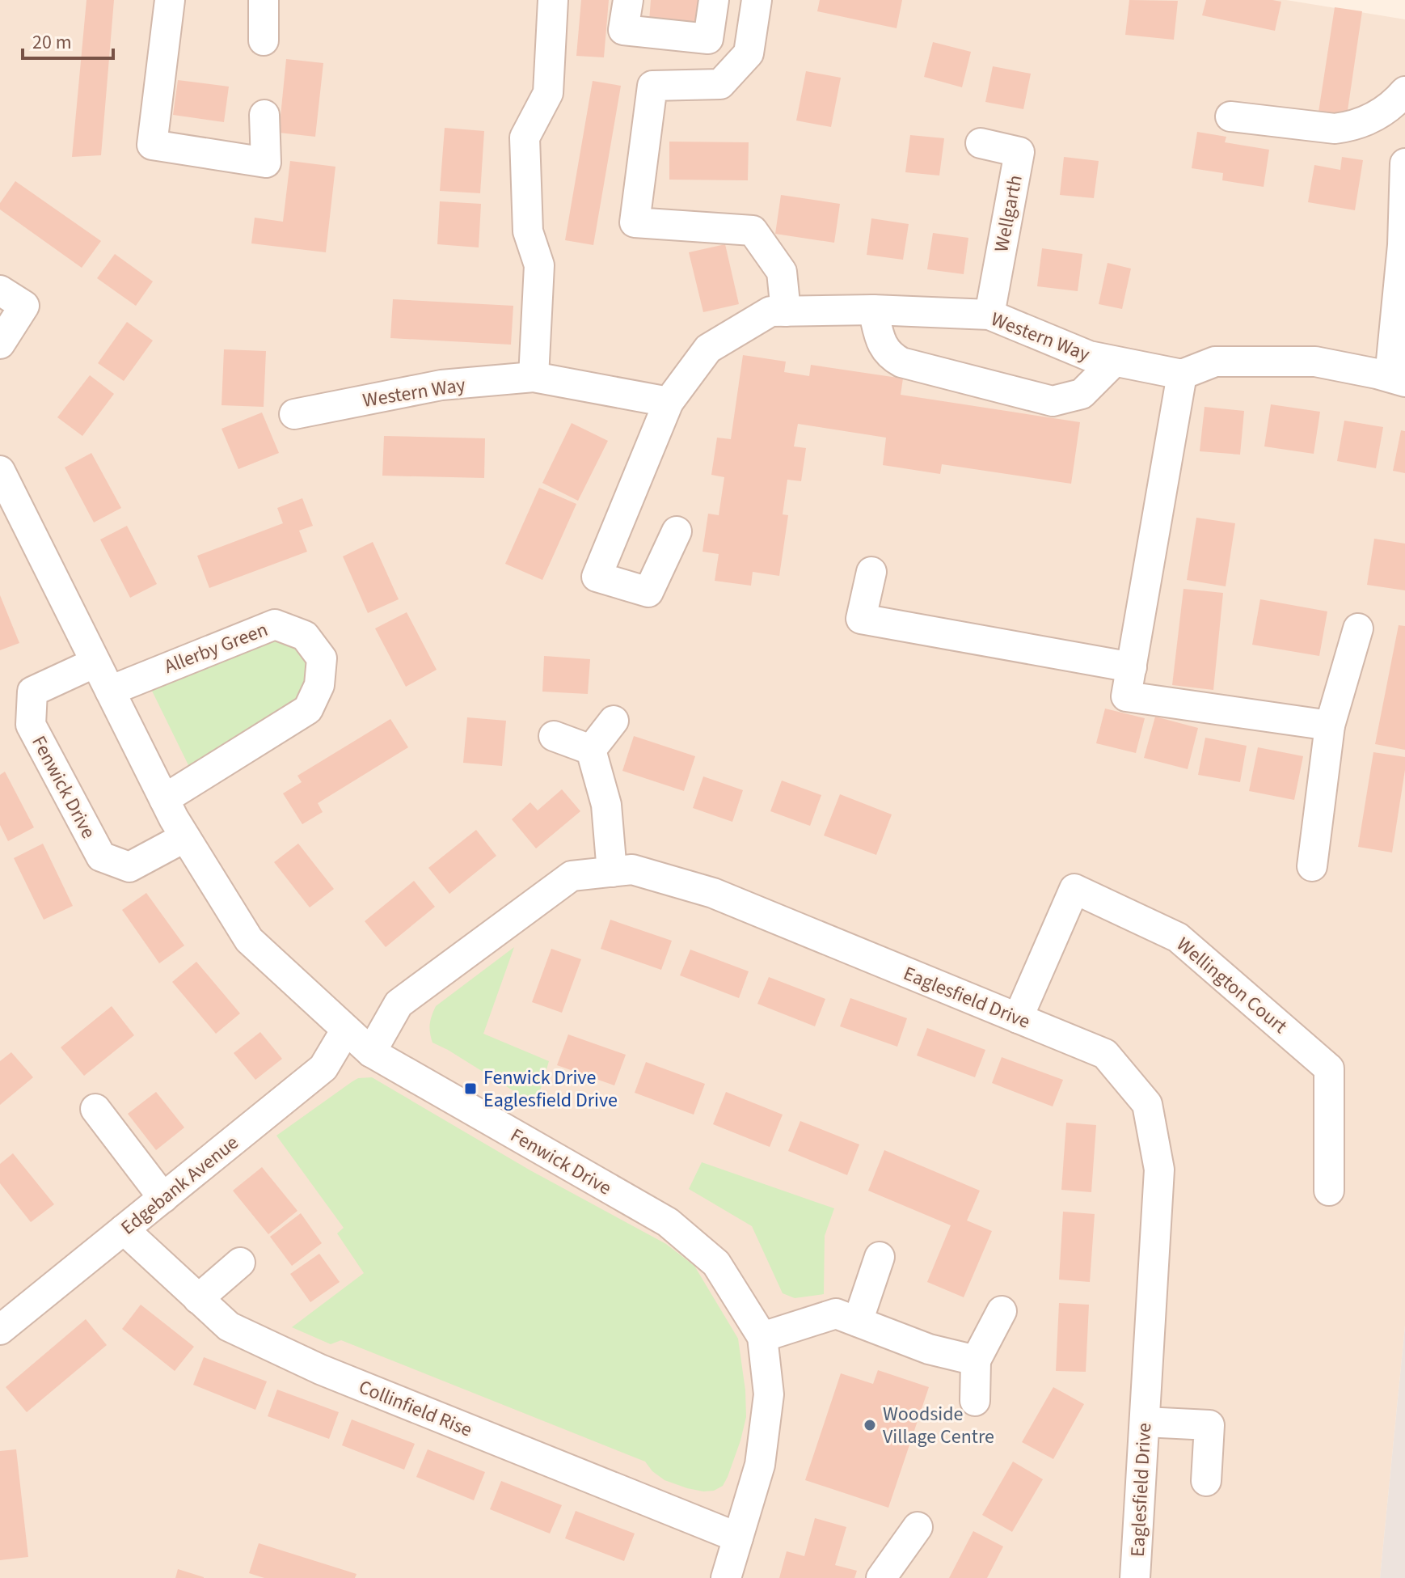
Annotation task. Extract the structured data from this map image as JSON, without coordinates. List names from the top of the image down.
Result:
{
  "streets": {
    "street": [
      "Wellgarth",
      "Western Way",
      "Allerby Green",
      "Fenwick Drive",
      "Wellington Court",
      "Eaglesfield Drive",
      "Edgebank Avenue",
      "Collinfield Rise"
    ]
  },
  "crossings": [
    ["Wellgarth", "Western Way"],
    ["Allerby Green", "Fenwick Drive"],
    ["Fenwick Drive", "Eaglesfield Drive"],
    ["Fenwick Drive", "Edgebank Avenue"],
    ["Fenwick Drive", "Collinfield Rise"],
    ["Wellington Court", "Eaglesfield Drive"],
    ["Edgebank Avenue", "Collinfield Rise"]
  ],
  "places": {
    "transit": ["Fenwick Drive Eaglesfield Drive"],
    "other": ["Woodside Village Centre"]
  },
  "scale_bar": "20 m"
}
